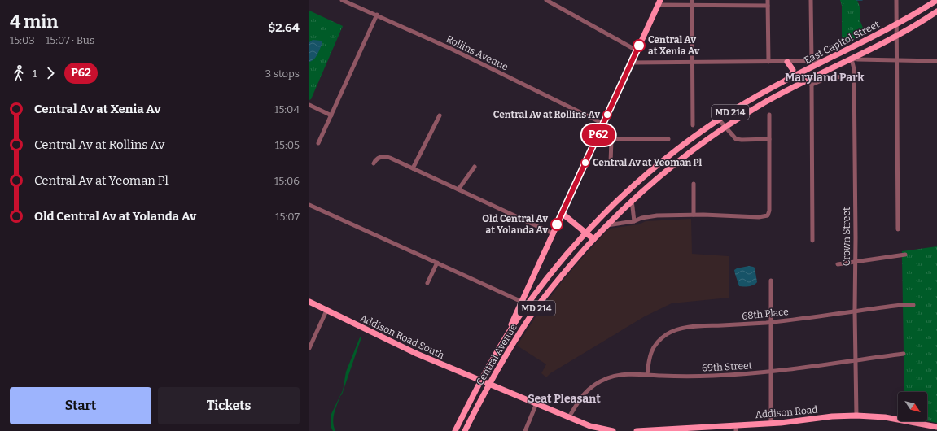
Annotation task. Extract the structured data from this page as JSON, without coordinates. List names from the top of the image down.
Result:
{
  "streets": {
    "main road": [
      "East Capitol Street",
      "MD 214",
      "Addison Road South",
      "Central Avenue",
      "Addison Road"
    ],
    "street": [
      "Rollins Avenue",
      "Crown Street",
      "68th Place",
      "69th Street"
    ]
  },
  "crossings": [
    ["East Capitol Street", "Crown Street"],
    ["East Capitol Street", "Central Avenue"],
    ["Crown Street", "68th Place"],
    ["Crown Street", "69th Street"],
    ["Crown Street", "Addison Road"],
    ["68th Place", "69th Street"],
    ["Addison Road South", "Central Avenue"]
  ],
  "districts": ["Maryland Park", "Seat Pleasant"],
  "places": [
    "Central Av at Xenia Av",
    "Central Av at Rollins Av",
    "Central Av at Yeoman Pl",
    "Old Central Av at Yolanda Av"
  ],
  "lines": ["bus line P62"],
  "north": "bottom right",
  "page": {
    "heading": ["4 min", "15:03 – 15:07 · Bus", "$2.64"],
    "on_map": "P62",
    "legs": ["1", "P62", "3 stops"],
    "list": [
      {
        "name": "Central Av at Xenia Av",
        "value": "15:04"
      },
      {
        "name": "Central Av at Rollins Av",
        "value": "15:05"
      },
      {
        "name": "Central Av at Yeoman Pl",
        "value": "15:06"
      },
      {
        "name": "Old Central Av at Yolanda Av",
        "value": "15:07"
      }
    ],
    "buttons": ["Start", "Tickets"]
  }
}
